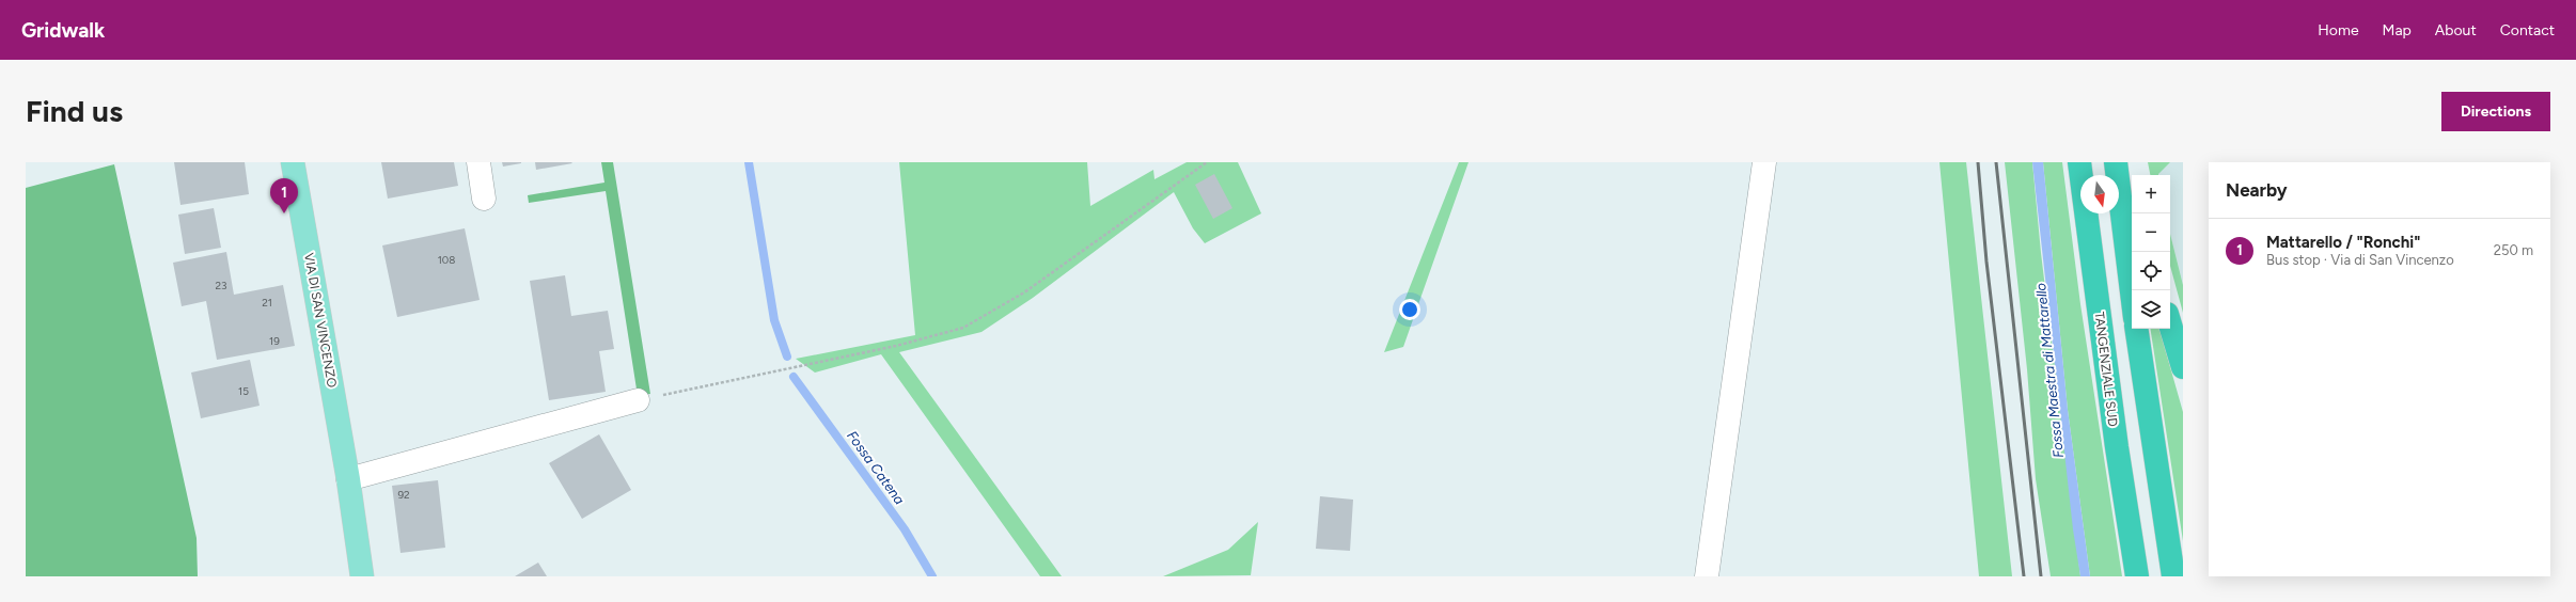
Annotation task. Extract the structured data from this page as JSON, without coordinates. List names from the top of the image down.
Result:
{
  "streets": {
    "highway": ["TANGENZIALE SUD"],
    "main road": ["VIA DI SAN VINCENZO"]
  },
  "water": ["Fossa Maestra di Mattarello", "Fossa Catena"],
  "house_numbers": [
    "108",
    "23",
    "21",
    "19",
    "15",
    "92"
  ],
  "north": "bottom",
  "page": {
    "header": "Gridwalk",
    "nav": [
      "Home",
      "Map",
      "About",
      "Contact"
    ],
    "buttons": "Directions",
    "title": "Find us",
    "heading": "Nearby",
    "map_buttons": ["+", "−"],
    "pins": "1",
    "list": [
      {
        "mark": "1",
        "name": "Mattarello / \"Ronchi\"",
        "note": "Bus stop · Via di San Vincenzo",
        "value": "250 m"
      }
    ]
  }
}
